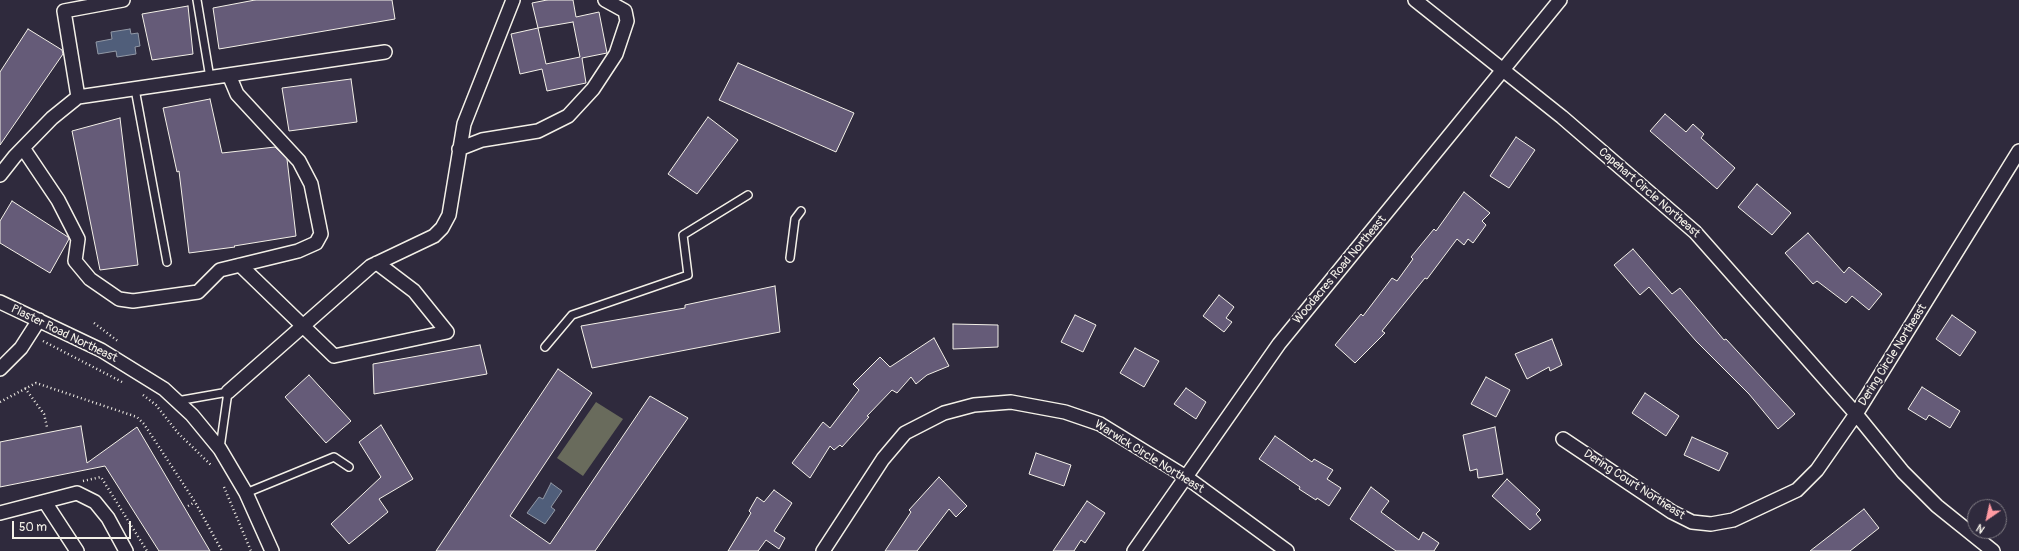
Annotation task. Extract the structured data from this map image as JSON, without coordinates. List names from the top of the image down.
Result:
{
  "streets": {
    "street": [
      "Capehart Circle Northeast",
      "Woodacres Road Northeast",
      "Plaster Road Northeast",
      "Dering Circle Northeast",
      "Warwick Circle Northeast",
      "Dering Court Northeast"
    ]
  },
  "crossings": [
    ["Capehart Circle Northeast", "Woodacres Road Northeast"],
    ["Capehart Circle Northeast", "Dering Circle Northeast"],
    ["Capehart Circle Northeast", "Dering Court Northeast"],
    ["Woodacres Road Northeast", "Warwick Circle Northeast"],
    ["Dering Circle Northeast", "Dering Court Northeast"]
  ],
  "scale_bar": "50 m",
  "north": "bottom left"
}
